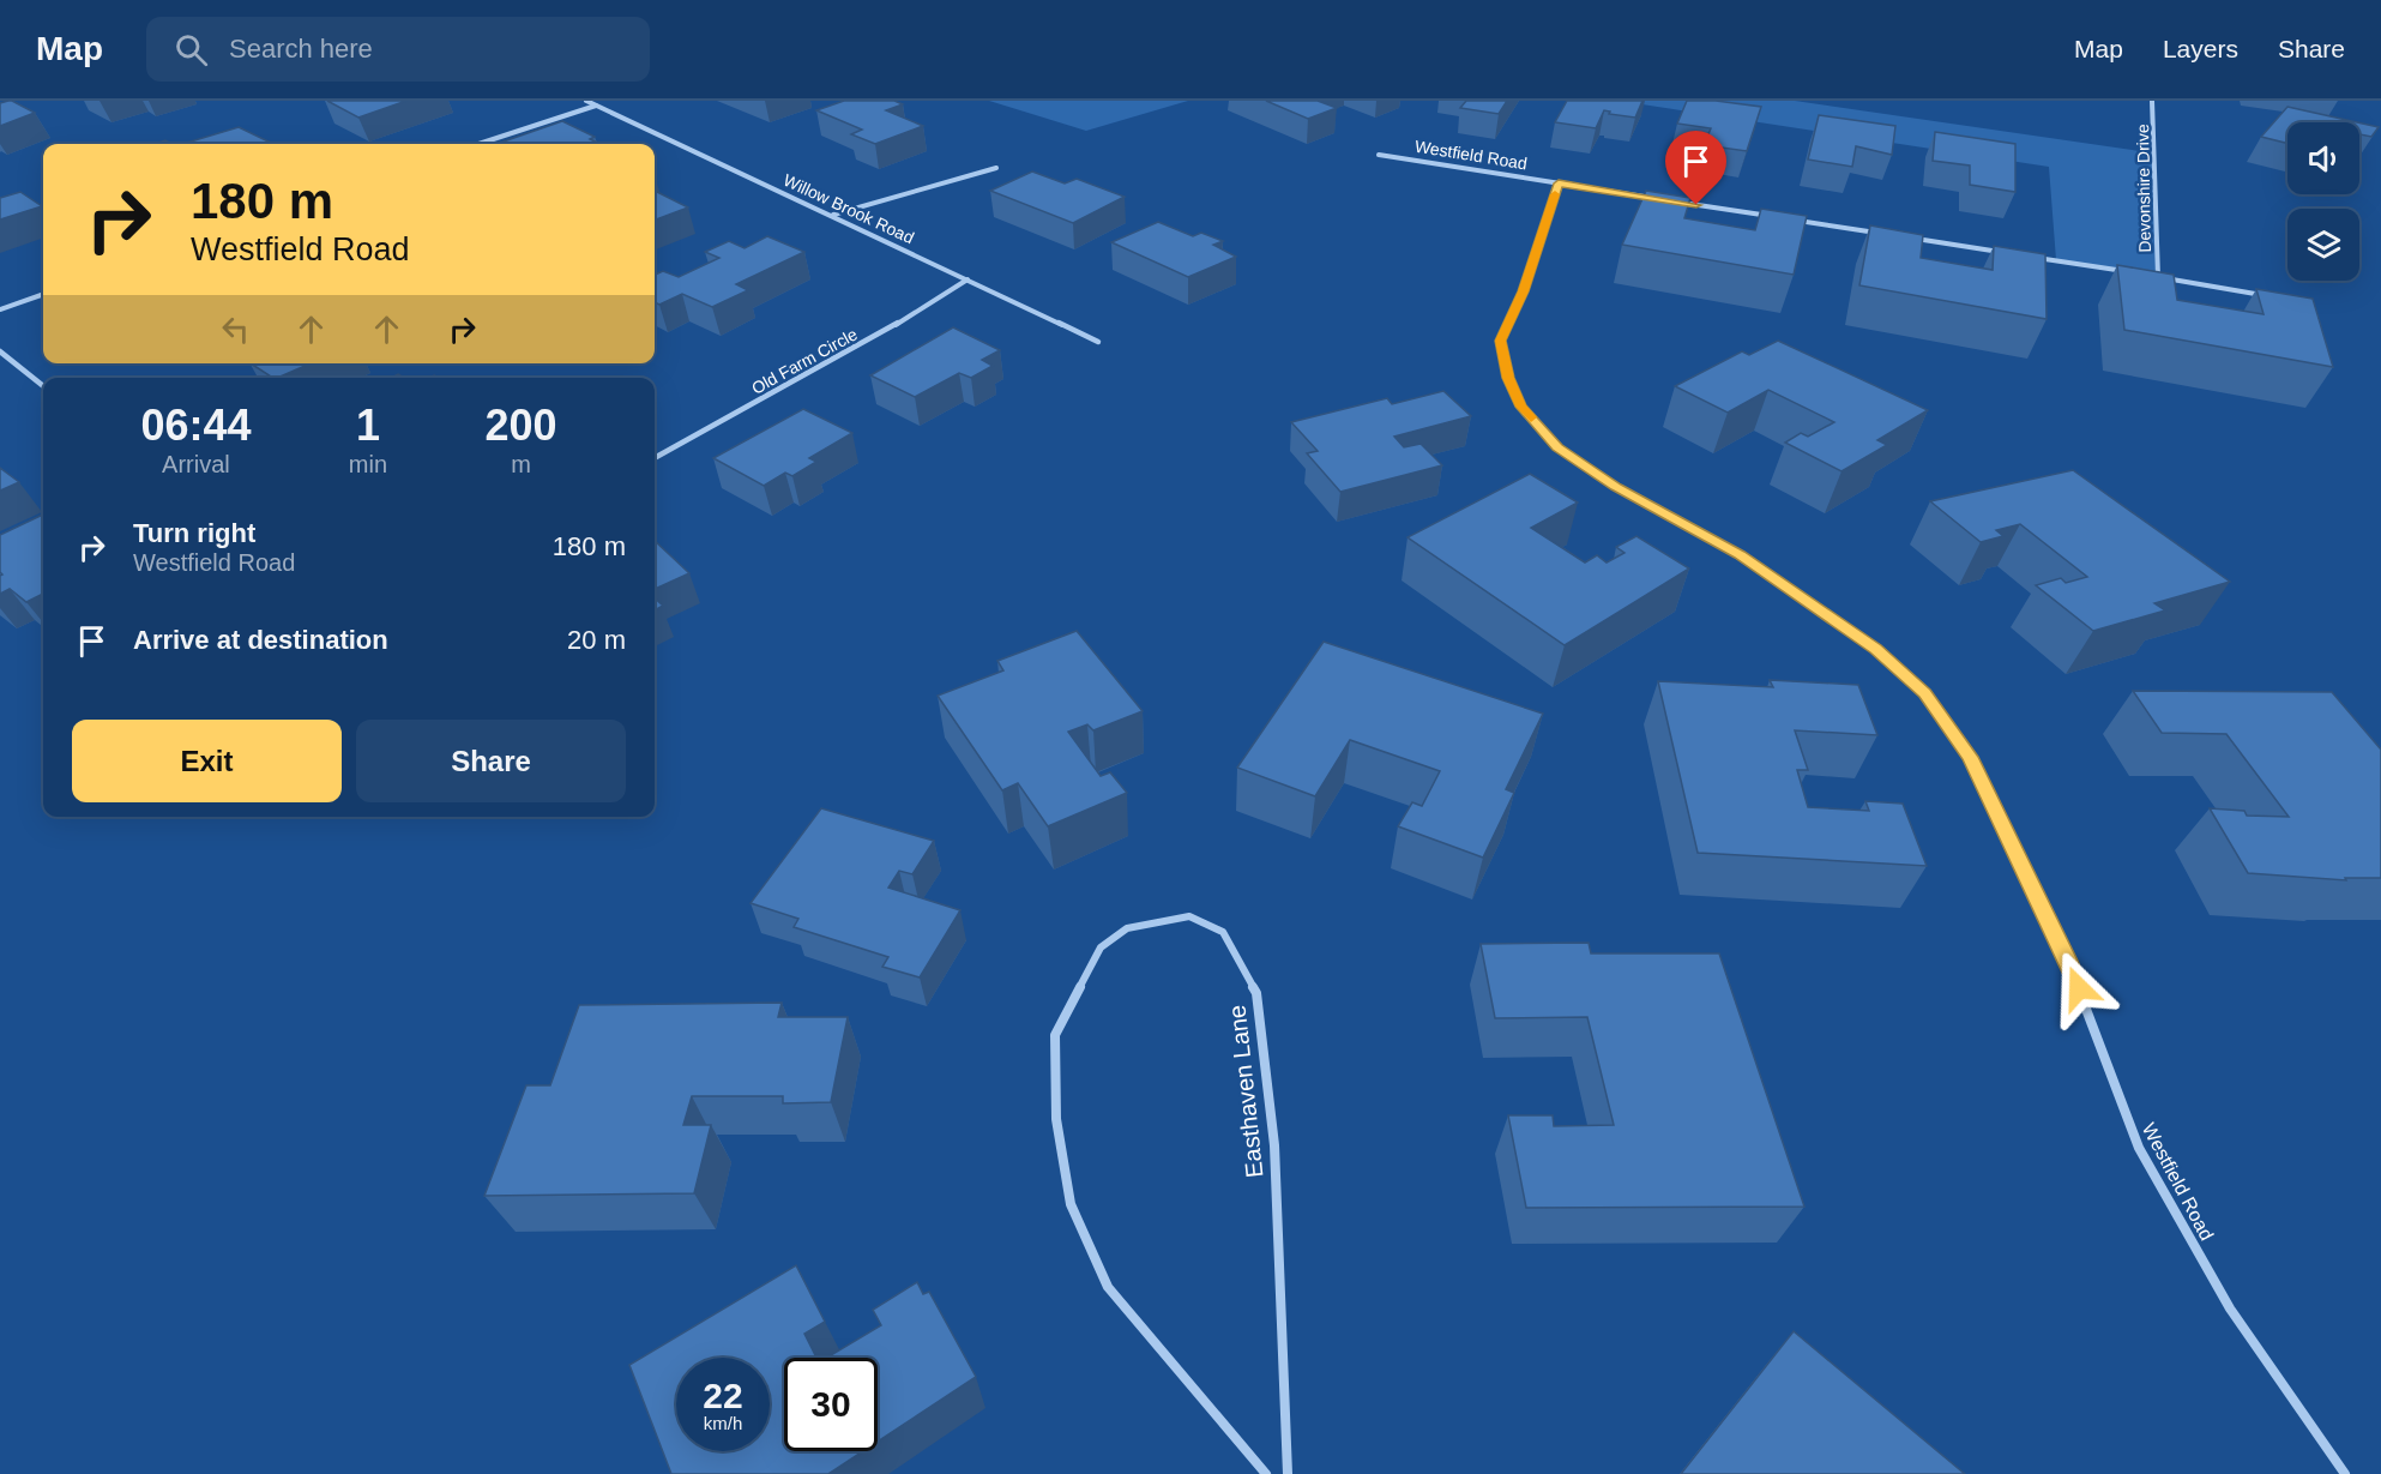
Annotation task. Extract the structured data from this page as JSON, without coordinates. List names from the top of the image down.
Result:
{
  "streets": {
    "street": [
      "Westfield Road",
      "Devonshire Drive",
      "Willow Brook Road",
      "Old Farm Circle",
      "Easthaven Lane"
    ]
  },
  "crossings": [
    ["Willow Brook Road", "Old Farm Circle"]
  ],
  "page": {
    "header": "Map",
    "search": "Search here",
    "nav": ["Map", "Layers", "Share"],
    "turn": ["180 m", "Westfield Road"],
    "eta": [
      "06:44",
      "Arrival",
      "1",
      "min",
      "200",
      "m"
    ],
    "list": [
      {
        "name": "Turn right",
        "note": "Westfield Road",
        "value": "180 m"
      },
      {
        "name": "Arrive at destination",
        "value": "20 m"
      }
    ],
    "buttons": ["Exit", "Share"],
    "speed": "22 km/h",
    "limit": "30"
  }
}
